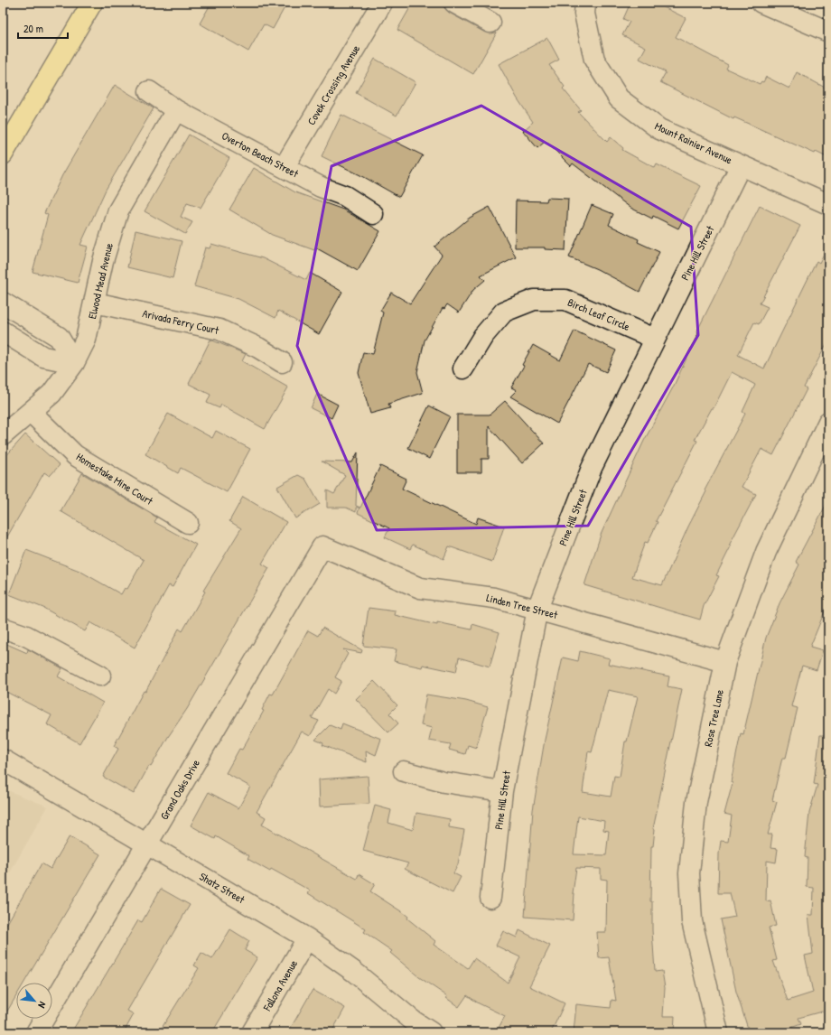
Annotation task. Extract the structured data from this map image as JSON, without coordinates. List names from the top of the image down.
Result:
{
  "streets": {
    "street": [
      "Covek Crossing Avenue",
      "Mount Rainier Avenue",
      "Overton Beach Street",
      "Pine Hill Street",
      "Elwood Mead Avenue",
      "Birch Leaf Circle",
      "Arivada Ferry Court",
      "Homestake Mine Court",
      "Linden Tree Street",
      "Rose Tree Lane",
      "Grand Oaks Drive",
      "Shatz Street",
      "Fallona Avenue"
    ]
  },
  "crossings": [
    ["Covek Crossing Avenue", "Overton Beach Street"],
    ["Mount Rainier Avenue", "Pine Hill Street"],
    ["Overton Beach Street", "Elwood Mead Avenue"],
    ["Pine Hill Street", "Birch Leaf Circle"],
    ["Pine Hill Street", "Linden Tree Street"],
    ["Elwood Mead Avenue", "Arivada Ferry Court"],
    ["Elwood Mead Avenue", "Homestake Mine Court"],
    ["Linden Tree Street", "Rose Tree Lane"],
    ["Linden Tree Street", "Grand Oaks Drive"],
    ["Grand Oaks Drive", "Shatz Street"],
    ["Shatz Street", "Fallona Avenue"]
  ],
  "scale_bar": "20 m",
  "north": "bottom right"
}
